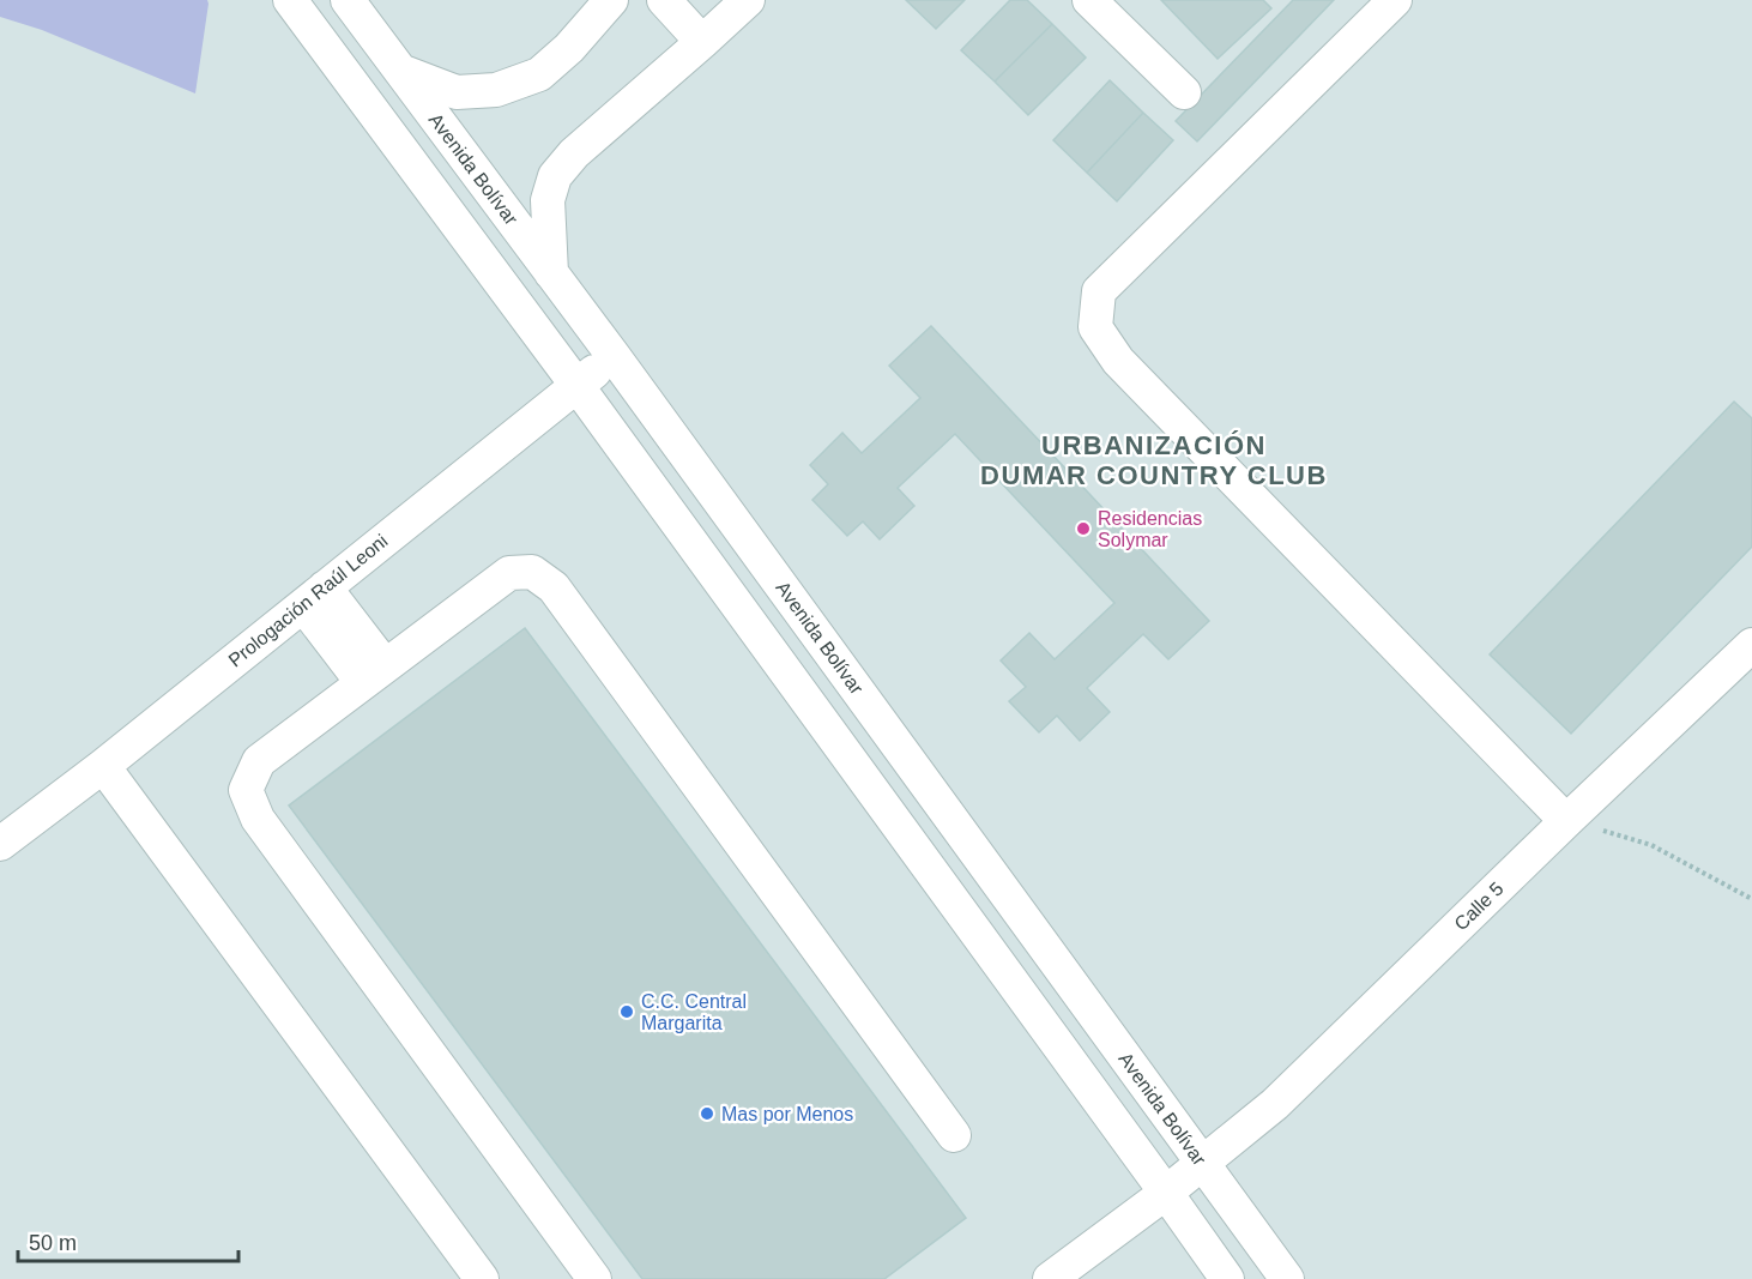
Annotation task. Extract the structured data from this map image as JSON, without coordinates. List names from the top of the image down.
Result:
{
  "streets": {
    "street": ["Avenida Bolívar", "Prologación Raúl Leoni", "Calle 5"]
  },
  "crossings": [
    ["Avenida Bolívar", "Prologación Raúl Leoni"],
    ["Avenida Bolívar", "Calle 5"]
  ],
  "districts": ["URBANIZACIÓN DUMAR COUNTRY CLUB"],
  "places": ["Residencias Solymar", "C.C. Central Margarita", "Mas por Menos"],
  "scale_bar": "50 m"
}
